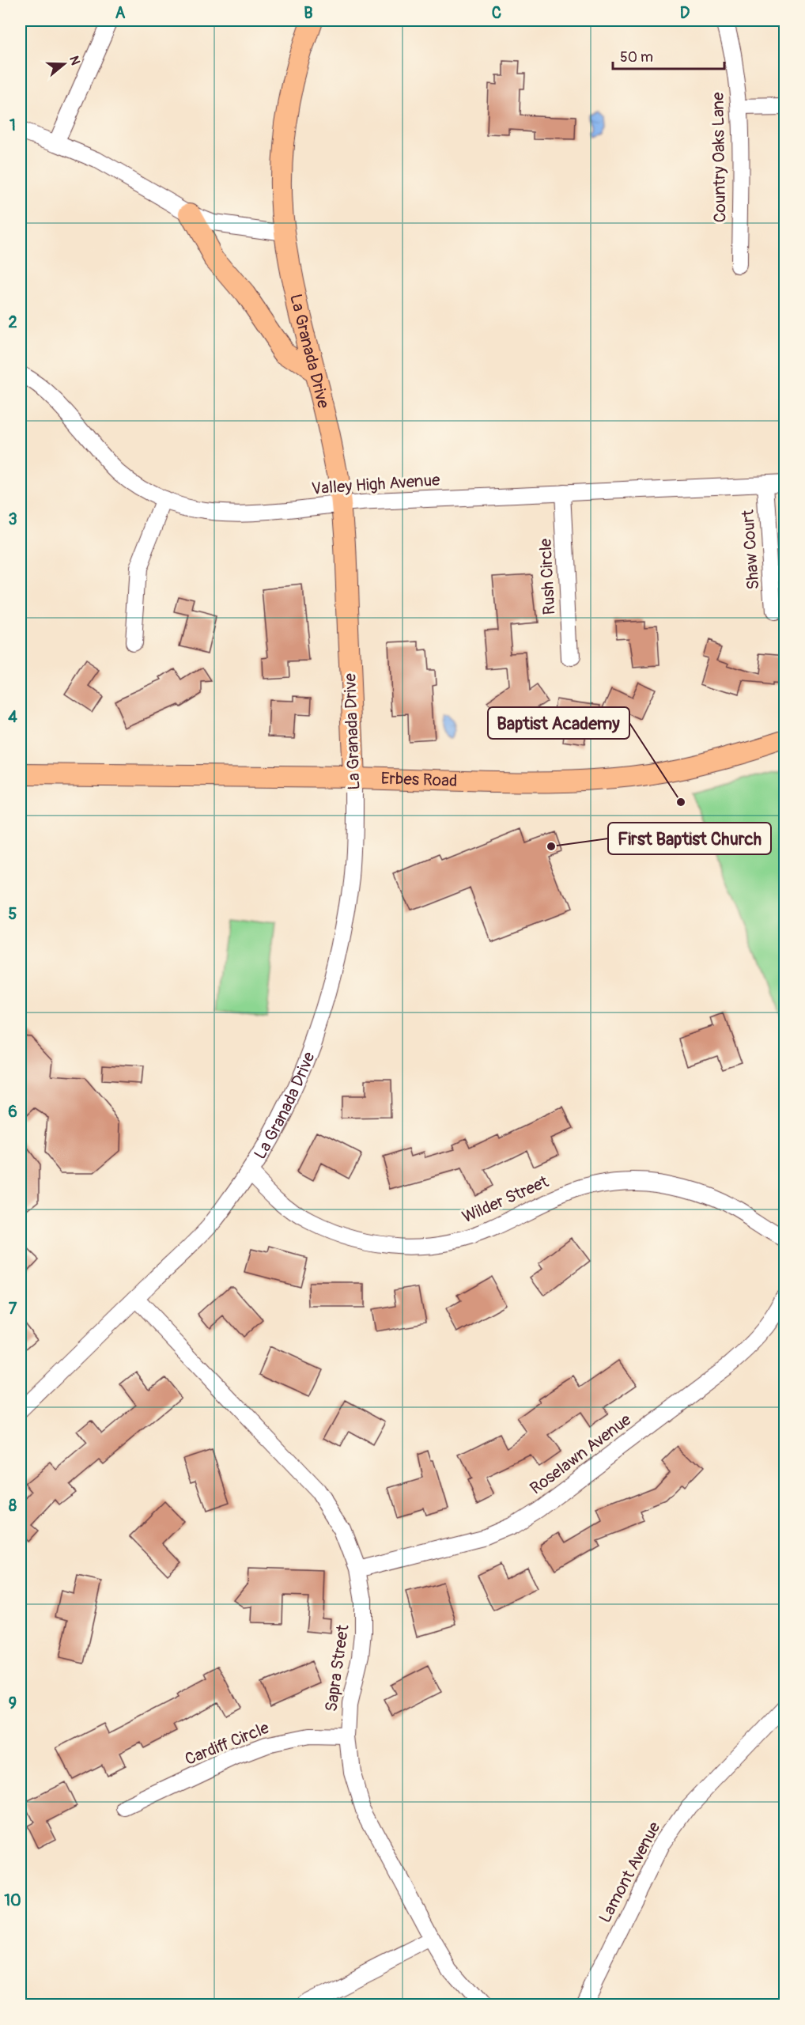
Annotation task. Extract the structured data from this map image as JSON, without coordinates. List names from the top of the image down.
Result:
{
  "streets": {
    "main road": ["La Granada Drive", "Erbes Road"],
    "street": [
      "Country Oaks Lane",
      "Valley High Avenue",
      "Shaw Court",
      "Rush Circle",
      "Wilder Street",
      "Roselawn Avenue",
      "Sapra Street",
      "Cardiff Circle",
      "Lamont Avenue"
    ]
  },
  "crossings": [
    ["La Granada Drive", "Valley High Avenue"],
    ["La Granada Drive", "Erbes Road"],
    ["La Granada Drive", "Wilder Street"],
    ["La Granada Drive", "Sapra Street"],
    ["Valley High Avenue", "Shaw Court"],
    ["Valley High Avenue", "Rush Circle"],
    ["Roselawn Avenue", "Sapra Street"],
    ["Sapra Street", "Cardiff Circle"]
  ],
  "places": ["Baptist Academy", "First Baptist Church"],
  "scale_bar": "50 m",
  "north": "right",
  "grid": {
    "columns": [
      "A",
      "B",
      "C",
      "D"
    ],
    "rows": [
      "1",
      "2",
      "3",
      "4",
      "5",
      "6",
      "7",
      "8",
      "9",
      "10"
    ]
  }
}
